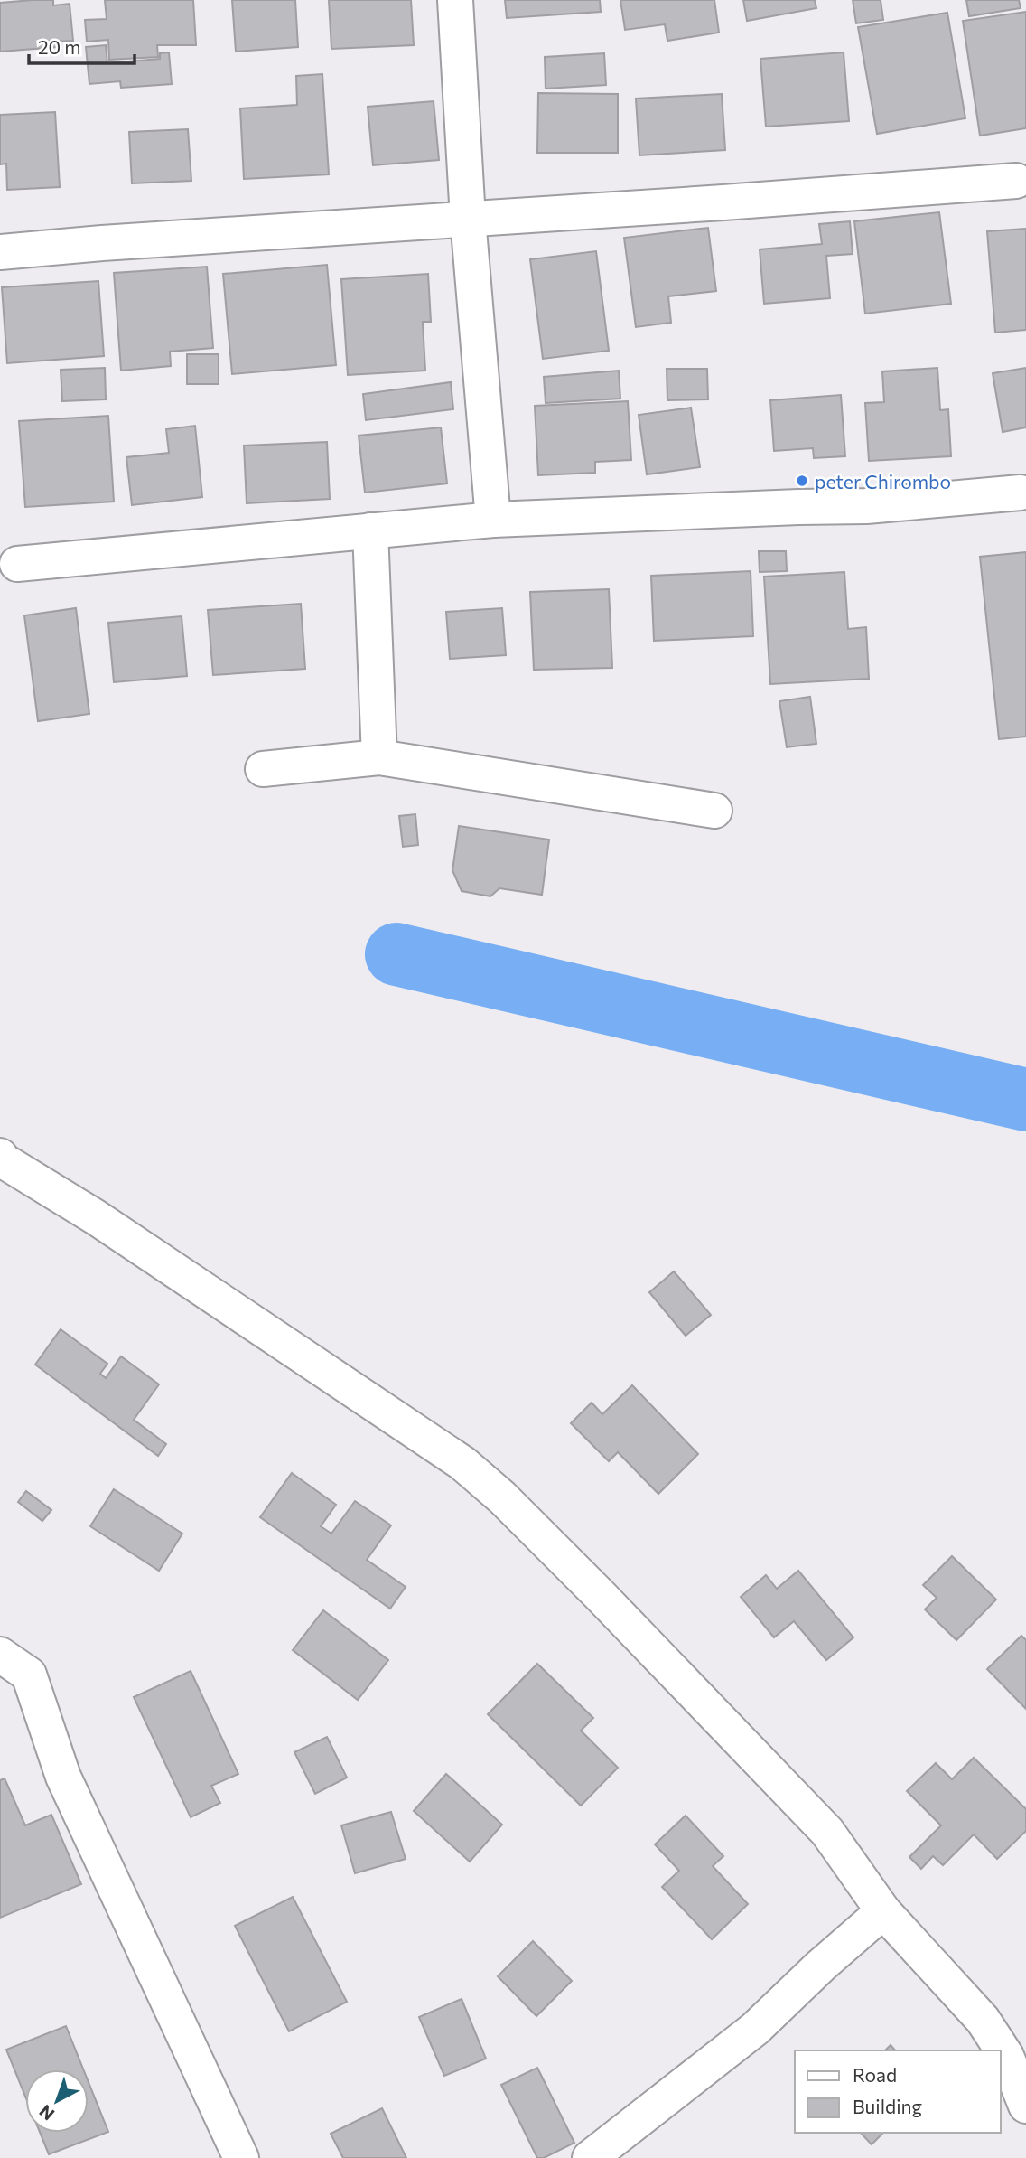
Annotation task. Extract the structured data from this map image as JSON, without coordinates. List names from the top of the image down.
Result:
{
  "places": ["peter Chirombo"],
  "legend": ["Road", "Building"],
  "scale_bar": "20 m",
  "north": "bottom left"
}
